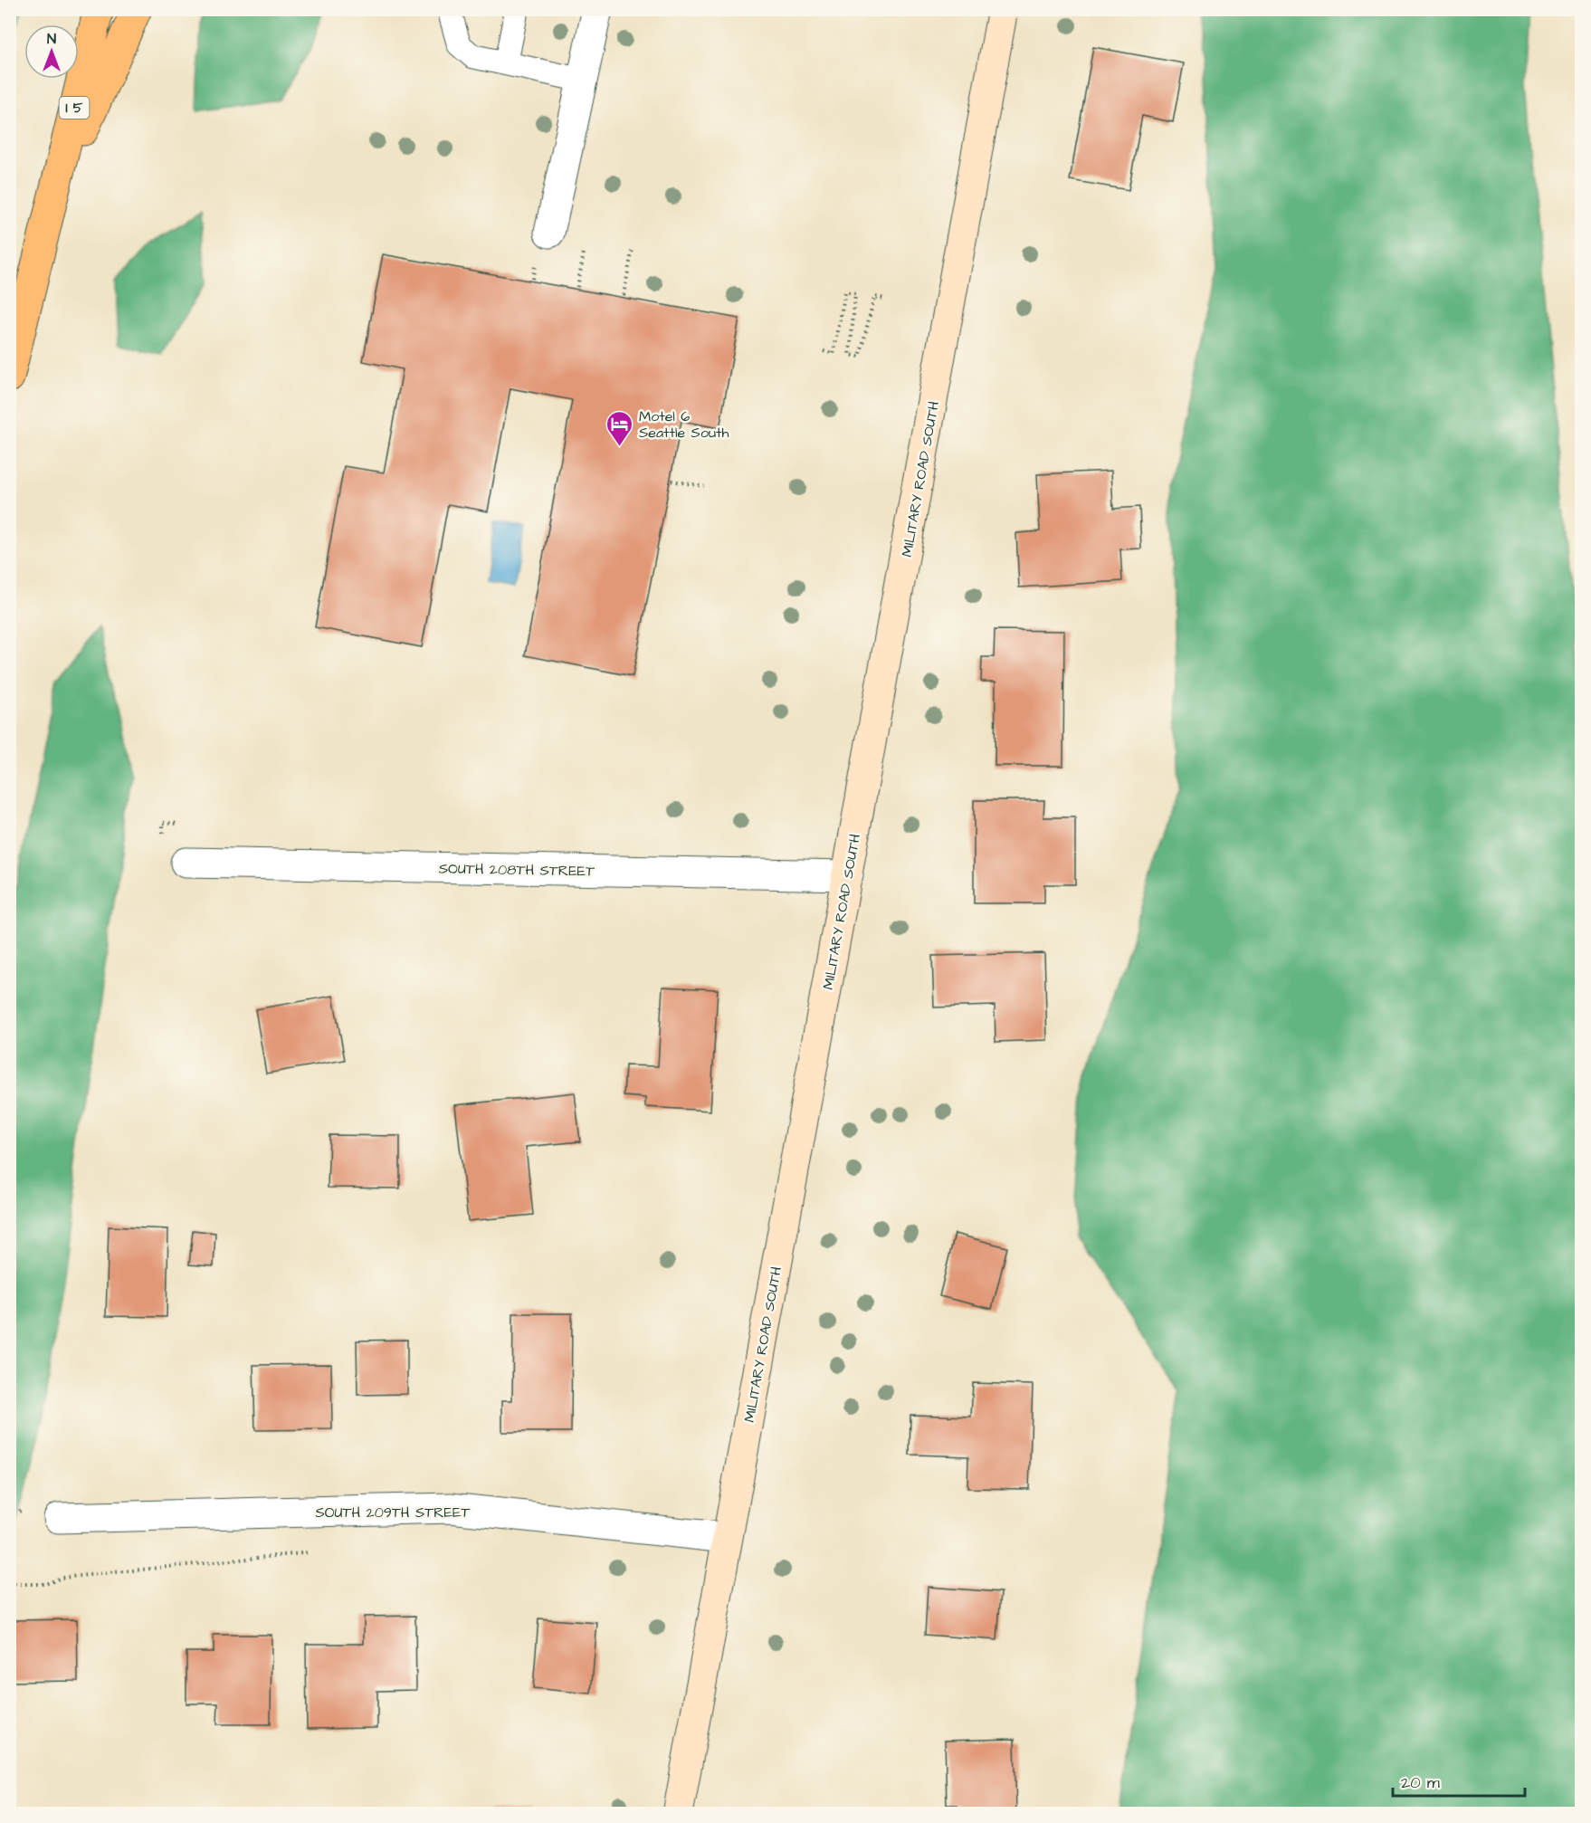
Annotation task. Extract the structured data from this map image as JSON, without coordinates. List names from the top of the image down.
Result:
{
  "streets": {
    "highway": ["I 5"],
    "main road": ["MILITARY ROAD SOUTH"],
    "street": ["SOUTH 208TH STREET", "SOUTH 209TH STREET"]
  },
  "crossings": [
    ["MILITARY ROAD SOUTH", "SOUTH 208TH STREET"],
    ["MILITARY ROAD SOUTH", "SOUTH 209TH STREET"]
  ],
  "places": {
    "hotel": ["Motel 6 Seattle South"]
  },
  "scale_bar": "20 m",
  "north": "top"
}
